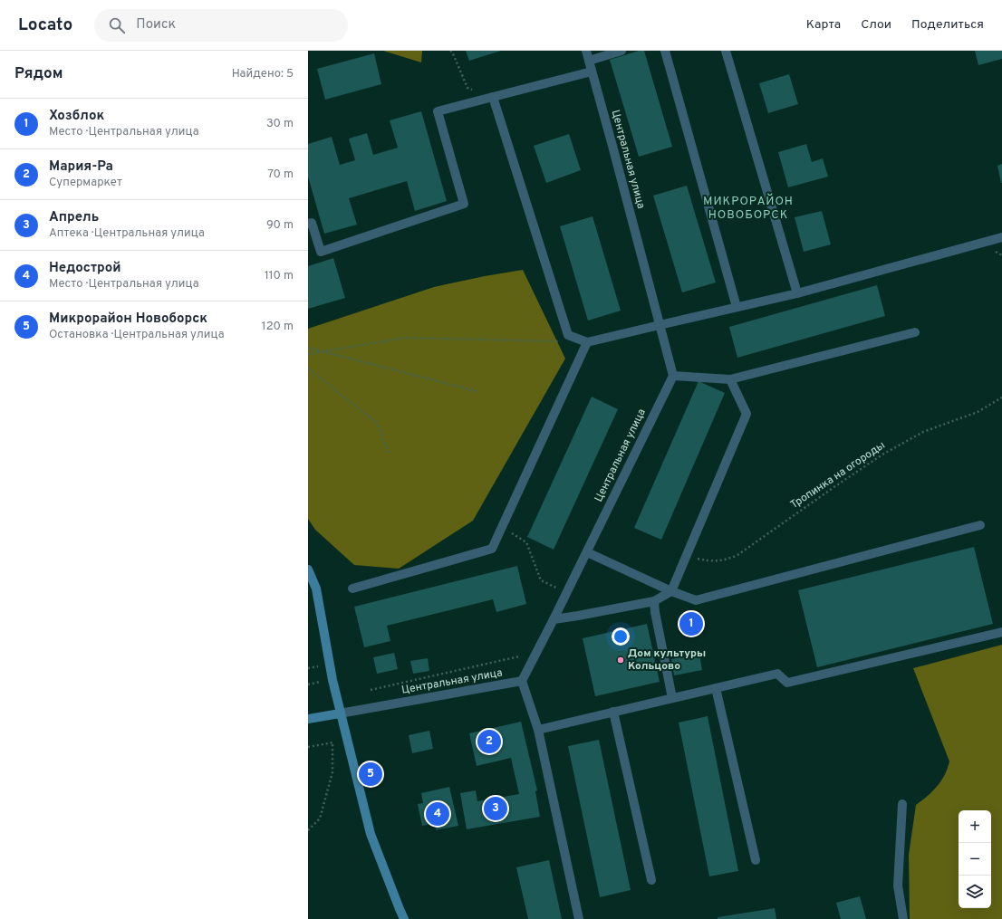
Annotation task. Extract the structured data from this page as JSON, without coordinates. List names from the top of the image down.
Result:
{
  "streets": {
    "street": ["Центральная улица"],
    "path": ["Тропинка на огороды"]
  },
  "districts": ["МИКРОРАЙОН НОВОБОРСК"],
  "places": ["Дом культуры Кольцово"],
  "page": {
    "header": "Locato",
    "search": "Поиск",
    "nav": ["Карта", "Слои", "Поделиться"],
    "heading": ["Рядом", "Найдено: 5"],
    "list": [
      {
        "mark": "1",
        "name": "Хозблок",
        "note": "Место · Центральная улица",
        "value": "30 m"
      },
      {
        "mark": "2",
        "name": "Мария-Ра",
        "note": "Супермаркет",
        "value": "70 m"
      },
      {
        "mark": "3",
        "name": "Апрель",
        "note": "Аптека · Центральная улица",
        "value": "90 m"
      },
      {
        "mark": "4",
        "name": "Недострой",
        "note": "Место · Центральная улица",
        "value": "110 m"
      },
      {
        "mark": "5",
        "name": "Микрорайон Новоборск",
        "note": "Остановка · Центральная улица",
        "value": "120 m"
      }
    ],
    "pins": [
      "1",
      "2",
      "5",
      "3",
      "4"
    ],
    "map_buttons": ["+", "−"]
  }
}
